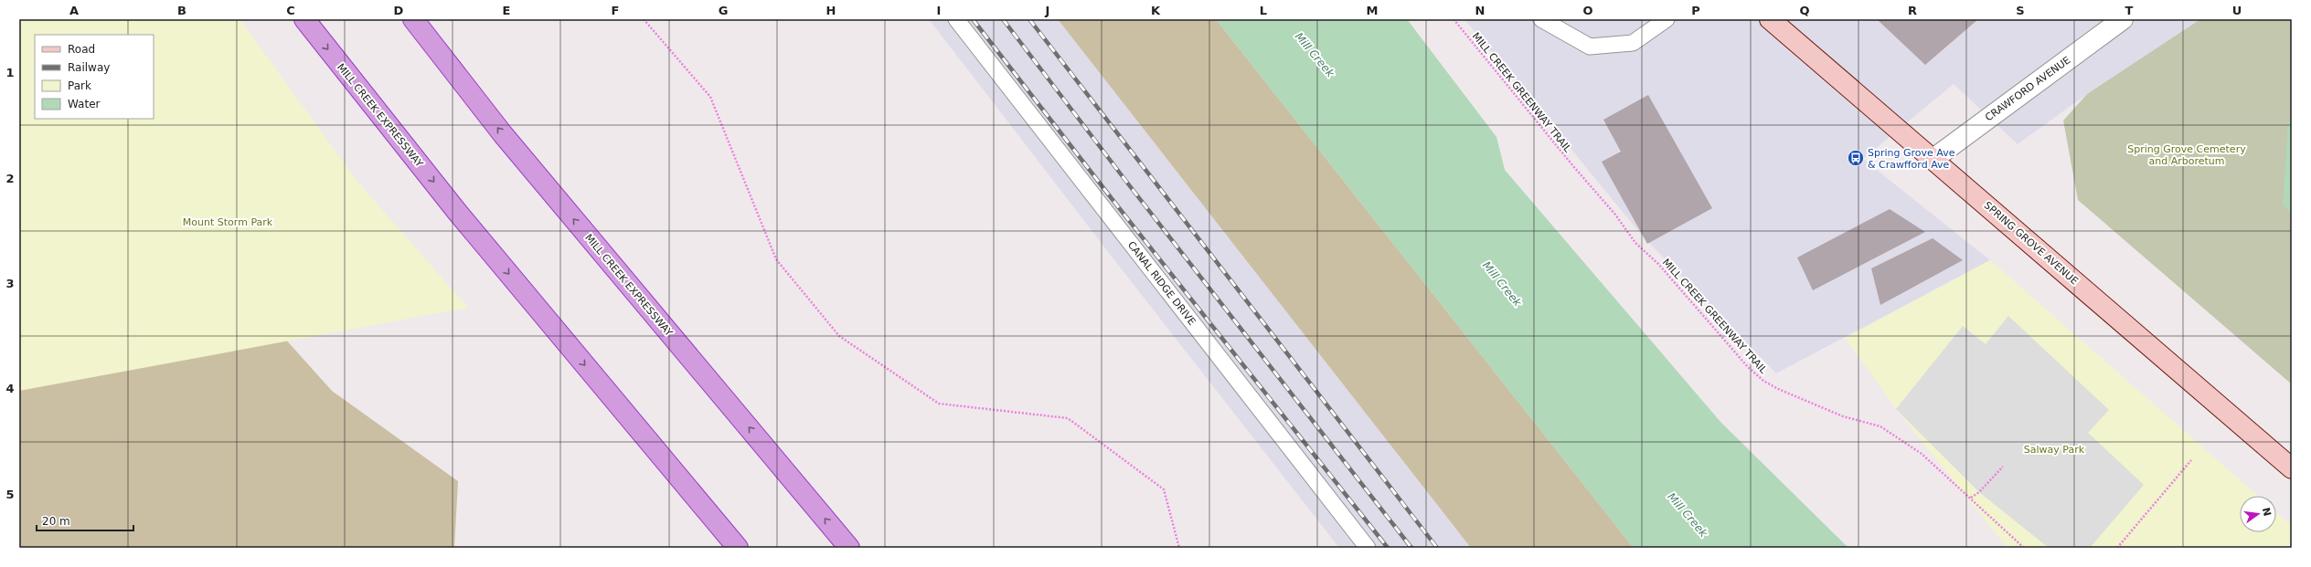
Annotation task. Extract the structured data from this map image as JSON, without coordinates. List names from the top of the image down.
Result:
{
  "streets": {
    "highway": ["MILL CREEK EXPRESSWAY"],
    "main road": ["SPRING GROVE AVENUE"],
    "street": ["CRAWFORD AVENUE"],
    "lane": ["CANAL RIDGE DRIVE"],
    "path": ["MILL CREEK GREENWAY TRAIL"]
  },
  "crossings": [
    ["CRAWFORD AVENUE", "SPRING GROVE AVENUE"]
  ],
  "water": ["Mill Creek"],
  "parks": ["Spring Grove Cemetery and Arboretum", "Mount Storm Park", "Salway Park"],
  "places": {
    "bus stop": ["Spring Grove Ave & Crawfford Ave"]
  },
  "legend": [
    "Road",
    "Railway",
    "Park",
    "Water"
  ],
  "scale_bar": "20 m",
  "north": "right",
  "grid": {
    "columns": [
      "A",
      "B",
      "C",
      "D",
      "E",
      "F",
      "G",
      "H",
      "I",
      "J",
      "K",
      "L",
      "M",
      "N",
      "O",
      "P",
      "Q",
      "R",
      "S",
      "T",
      "U"
    ],
    "rows": [
      "1",
      "2",
      "3",
      "4",
      "5"
    ]
  }
}
